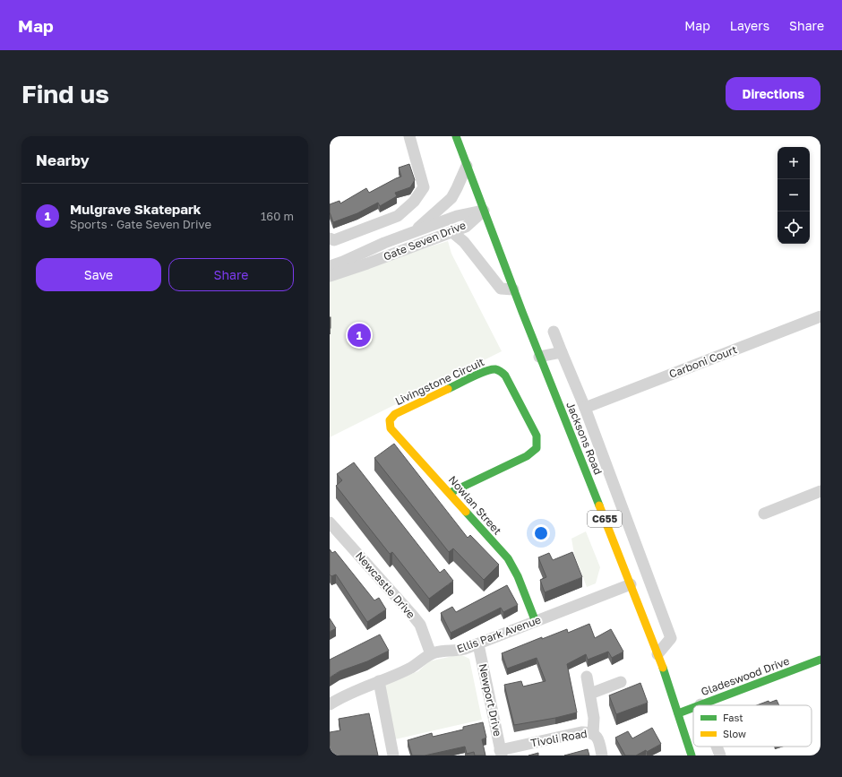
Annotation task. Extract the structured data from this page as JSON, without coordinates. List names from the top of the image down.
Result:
{
  "streets": {
    "street": [
      "Gate Seven Drive",
      "Carboni Court",
      "Livingstone Circuit",
      "Jacksons Road",
      "Nowlan Street",
      "C655",
      "Newcastle Drive",
      "Ellis Park Avenue",
      "Gladeswood Drive",
      "Newport Drive",
      "Tivoli Road"
    ]
  },
  "crossings": [
    ["Gate Seven Drive", "Jacksons Road"],
    ["Livingstone Circuit", "Nowlan Street"],
    ["Jacksons Road", "Ellis Park Avenue"],
    ["Jacksons Road", "Gladeswood Drive"],
    ["Nowlan Street", "Ellis Park Avenue"],
    ["Newcastle Drive", "Ellis Park Avenue"],
    ["Ellis Park Avenue", "Newport Drive"],
    ["Newport Drive", "Tivoli Road"]
  ],
  "legend": ["Fast", "Slow"],
  "page": {
    "header": "Map",
    "nav": ["Map", "Layers", "Share"],
    "buttons": [
      "Directions",
      ["Save", "Share"]
    ],
    "title": "Find us",
    "heading": "Nearby",
    "map_buttons": ["+", "−"],
    "list": [
      {
        "mark": "1",
        "name": "Mulgrave Skatepark",
        "note": "Sports · Gate Seven Drive",
        "value": "160 m"
      }
    ],
    "pins": "1"
  }
}
